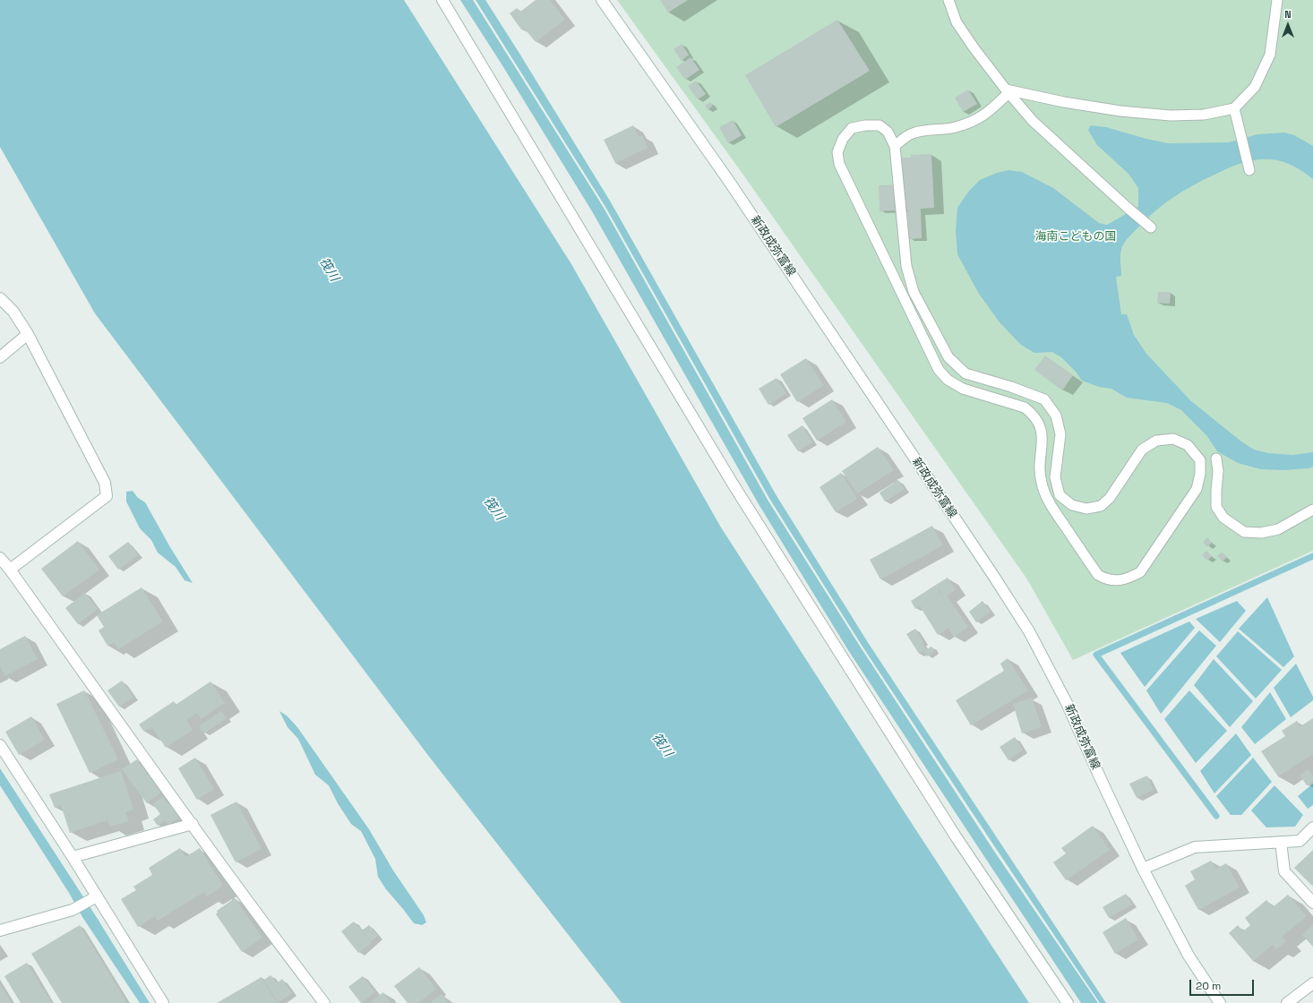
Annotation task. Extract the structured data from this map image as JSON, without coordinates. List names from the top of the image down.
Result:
{
  "streets": {
    "street": ["新政成弥富線"]
  },
  "water": ["筏川"],
  "parks": ["海南こどもの国"],
  "scale_bar": "20 m",
  "north": "top"
}
